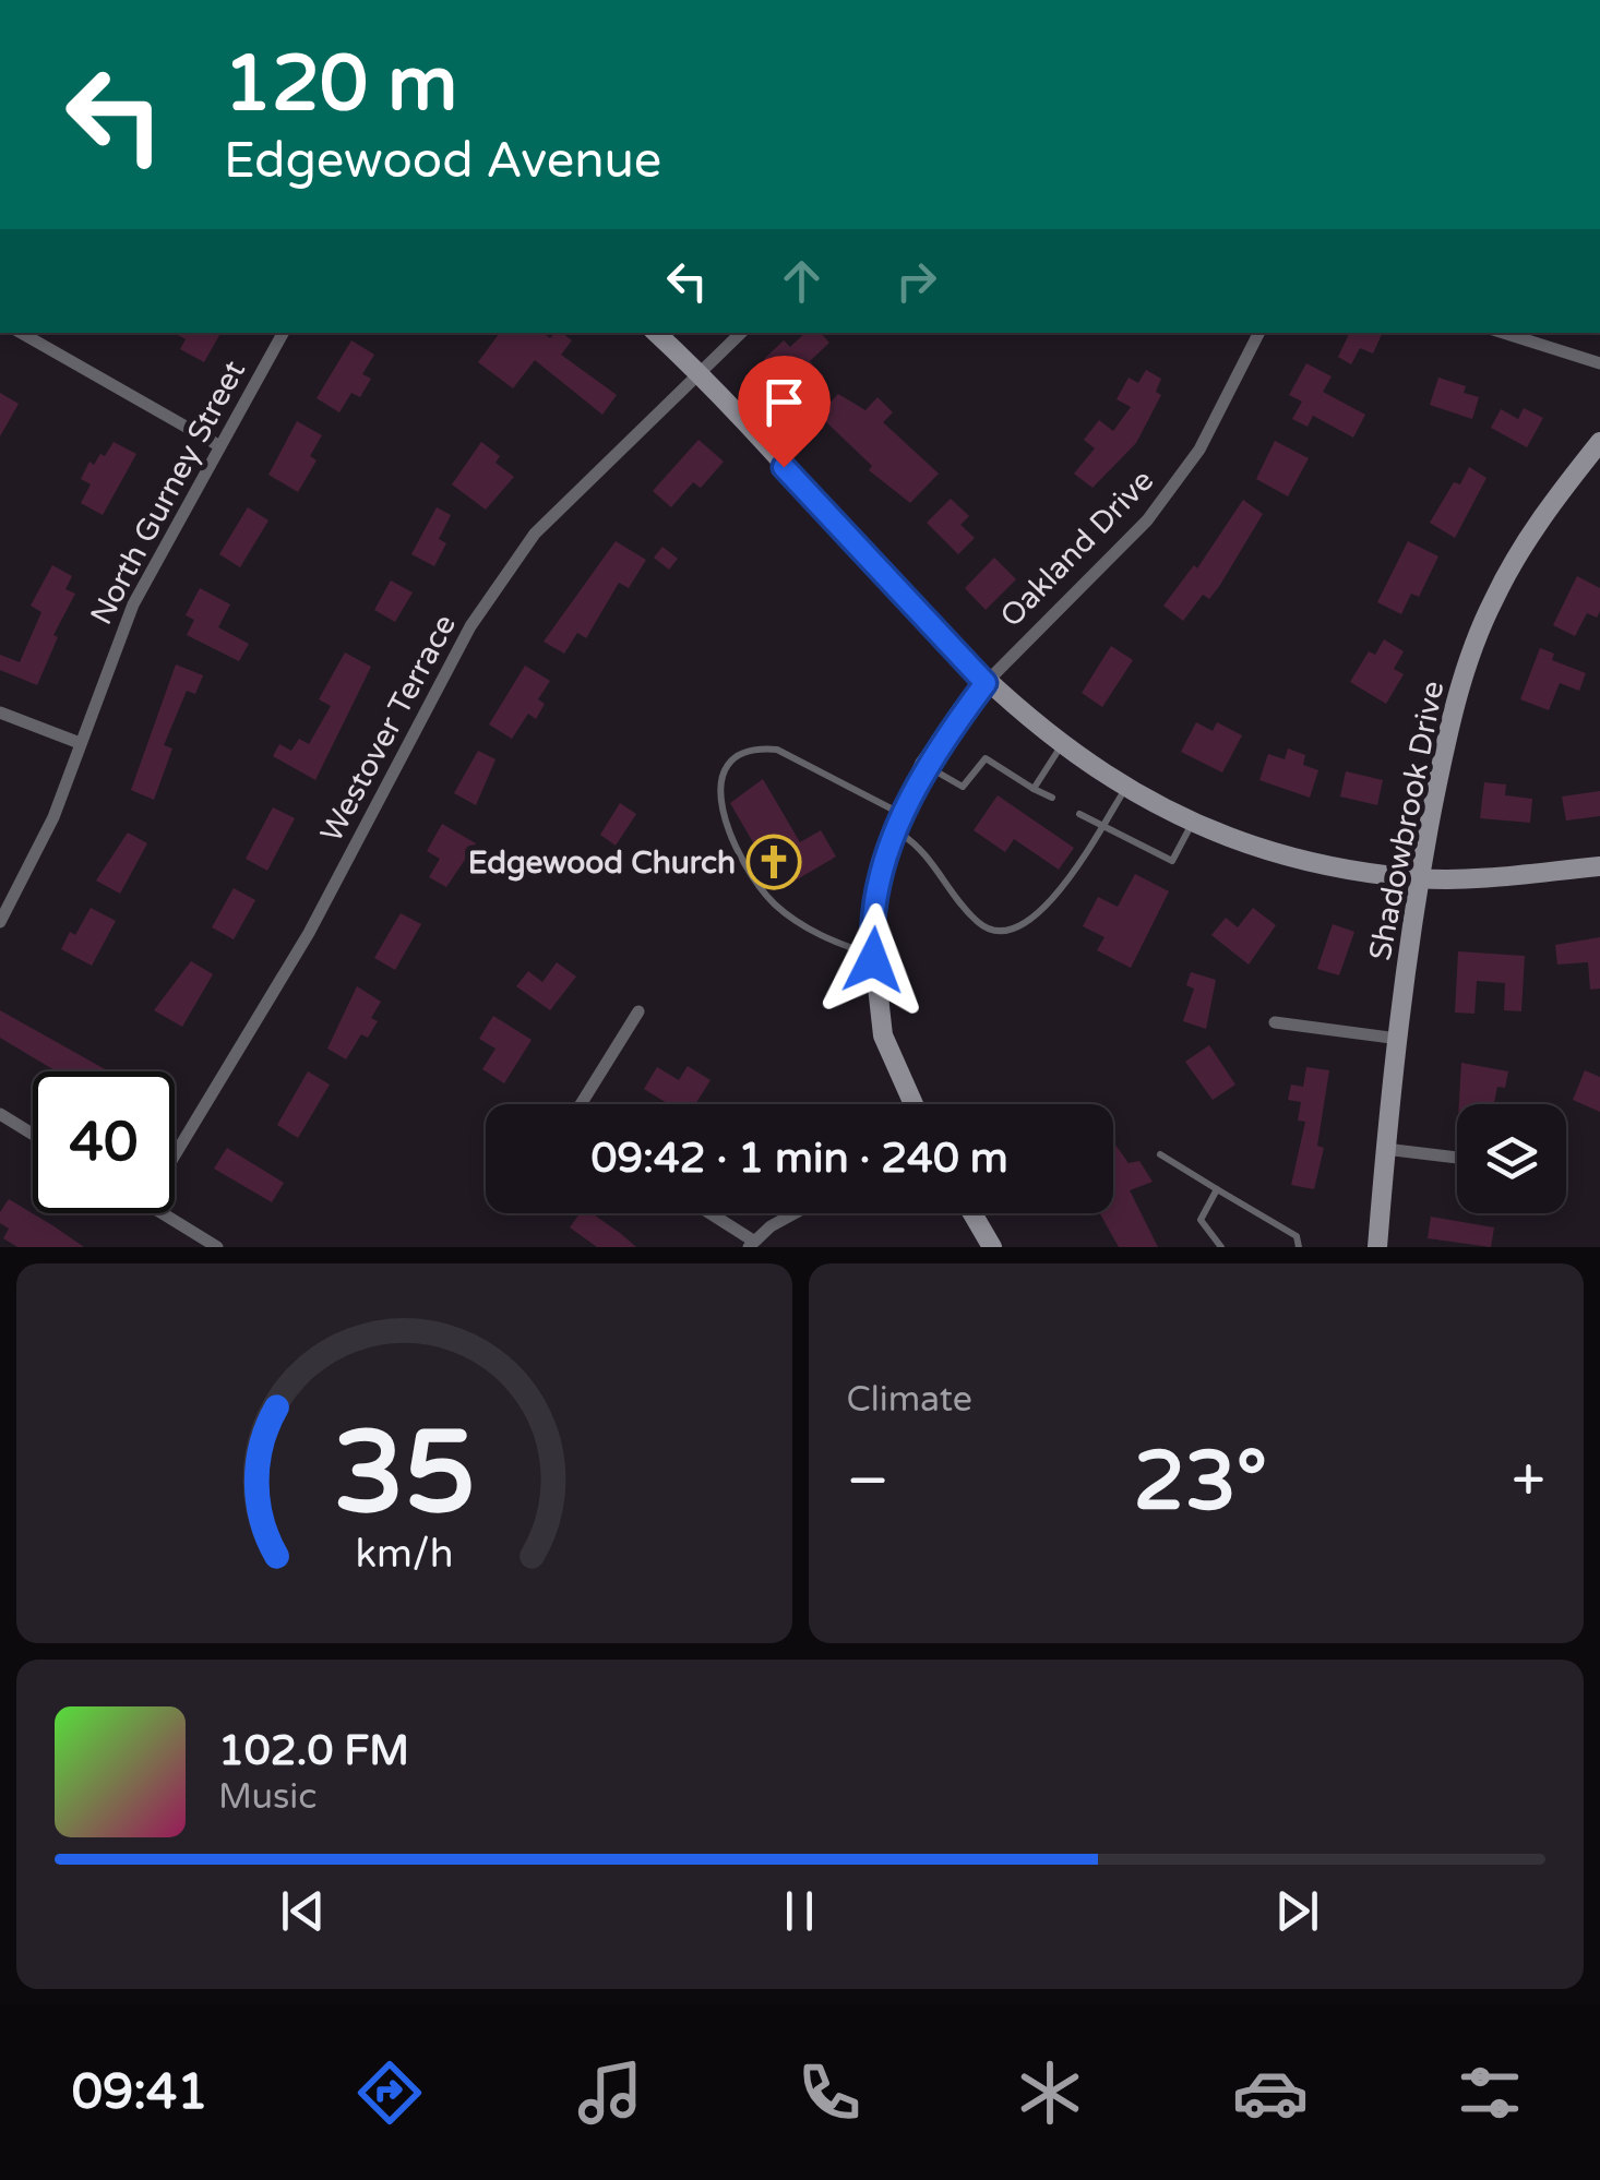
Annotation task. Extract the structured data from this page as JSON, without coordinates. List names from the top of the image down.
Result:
{
  "streets": {
    "street": [
      "North Gurney Street",
      "Oakland Drive",
      "Westover Terrace",
      "Shadowbrook Drive"
    ]
  },
  "places": {
    "church": ["Edgewood Church"]
  },
  "page": {
    "turn": ["120 m", "Edgewood Avenue"],
    "limit": "40",
    "trip": "09:42 · 1 min · 240 m",
    "tile": "Climate",
    "heat": ["−", "23°", "+"],
    "song": ["102.0 FM", "Music"],
    "tabs": "09:41",
    "gauge": ["35", "km/h"]
  }
}
